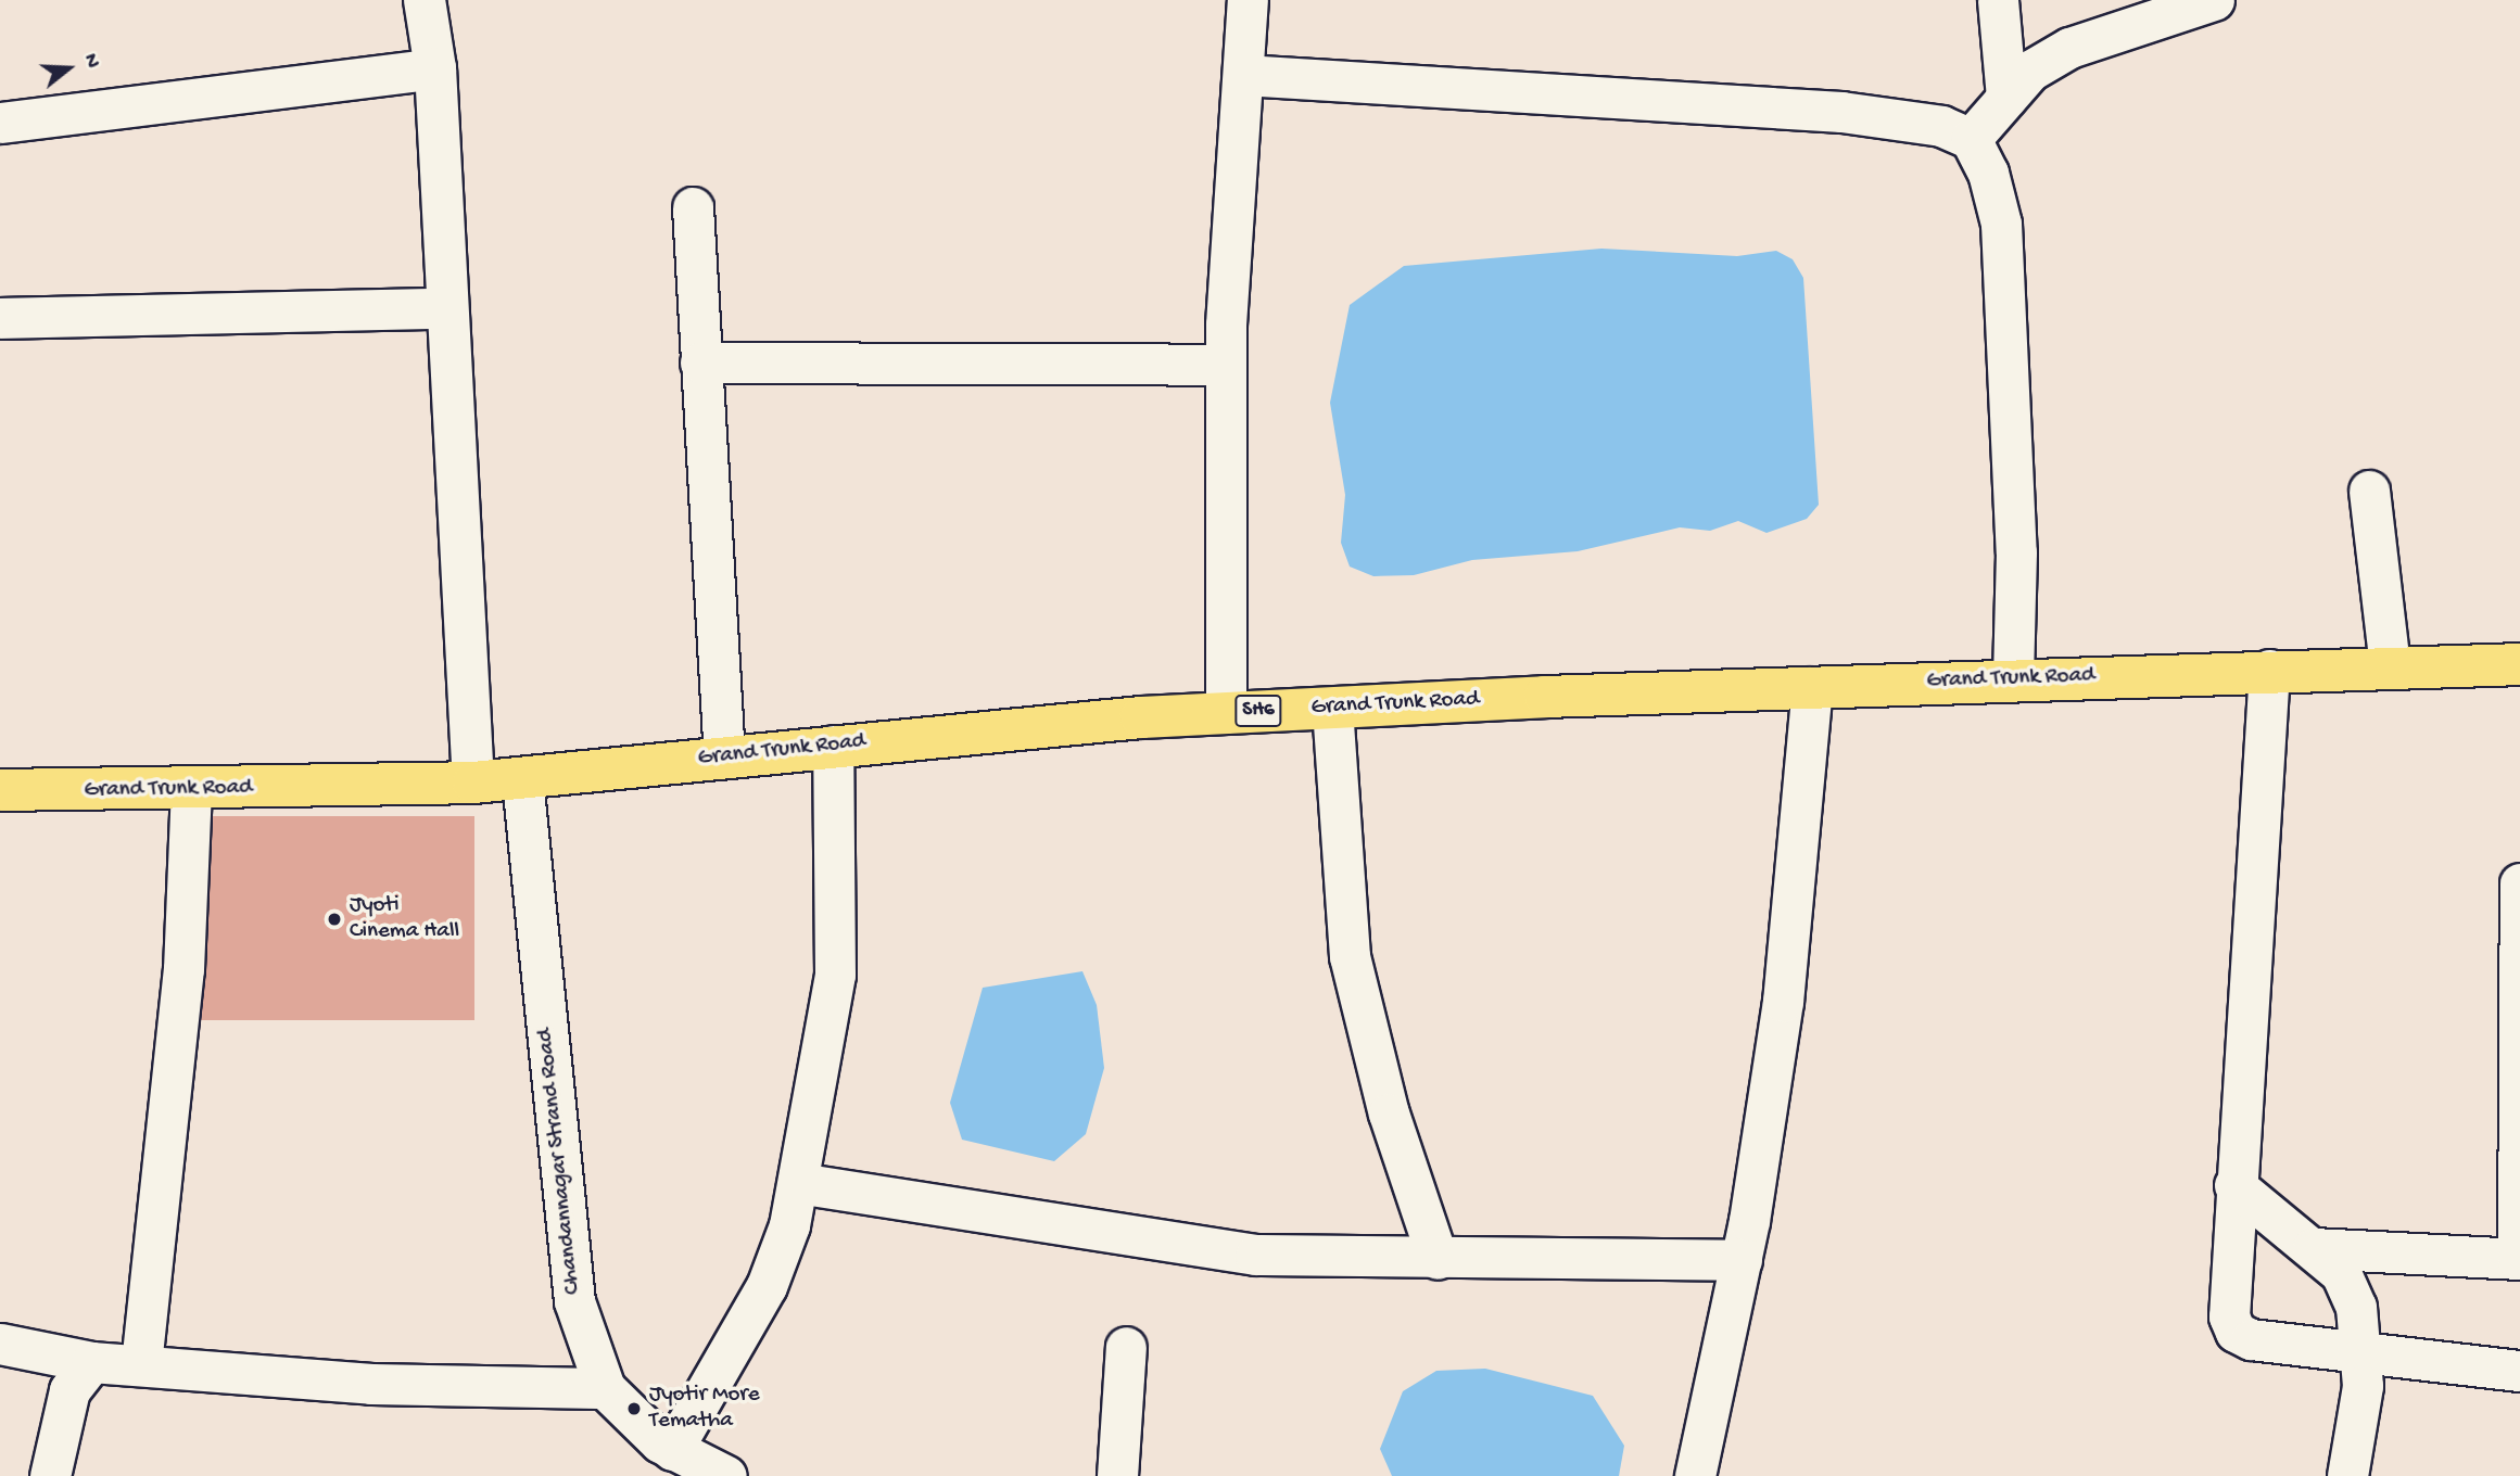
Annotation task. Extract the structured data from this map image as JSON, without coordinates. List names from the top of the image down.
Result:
{
  "streets": {
    "main road": ["Grand Trunk Road", "SH6"],
    "street": ["Chandannagar Strand Road"]
  },
  "crossings": [
    ["Grand Trunk Road", "Chandannagar Strand Road"]
  ],
  "places": ["Jyoti Cinema Hall", "Jyotir More Tematha"],
  "north": "right"
}
